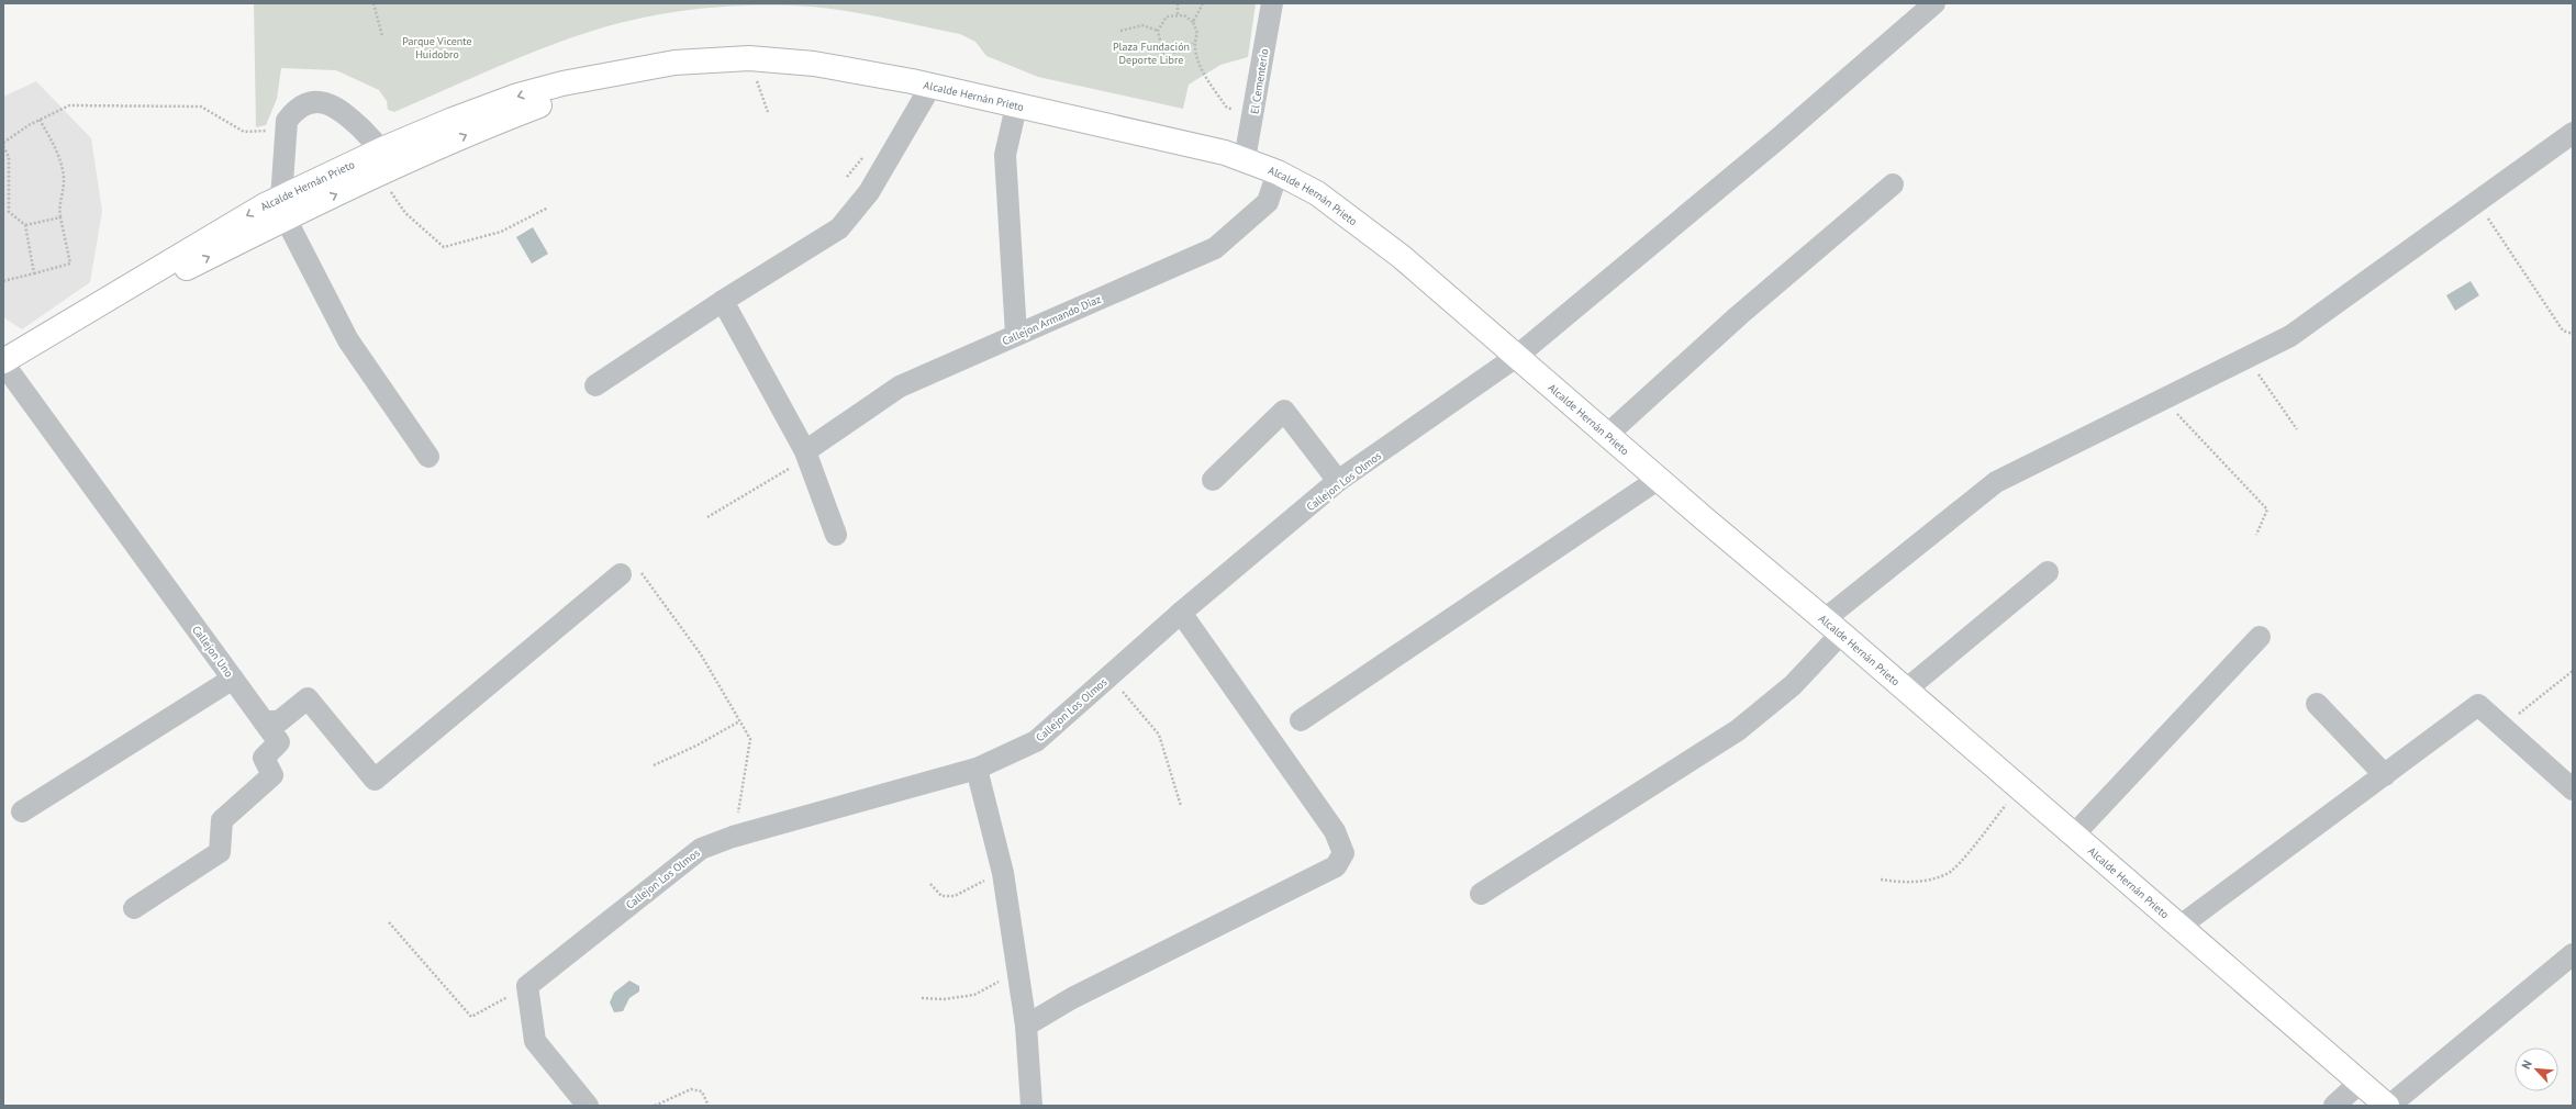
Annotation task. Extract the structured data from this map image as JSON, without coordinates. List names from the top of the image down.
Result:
{
  "streets": {
    "main road": ["Alcalde Hernán Prieto"],
    "street": [
      "El Cementerio",
      "Callejon Armando Diaz",
      "Callejon Los Olmos",
      "Callejon Uno"
    ]
  },
  "crossings": [
    ["El Cementerio", "Alcalde Hernán Prieto"],
    ["Alcalde Hernán Prieto", "Callejon Armando Diaz"],
    ["Alcalde Hernán Prieto", "Callejon Los Olmos"]
  ],
  "parks": ["Parque Vicente Huidobro", "Plaza Fundación Deporte Libre"],
  "north": "top left"
}
